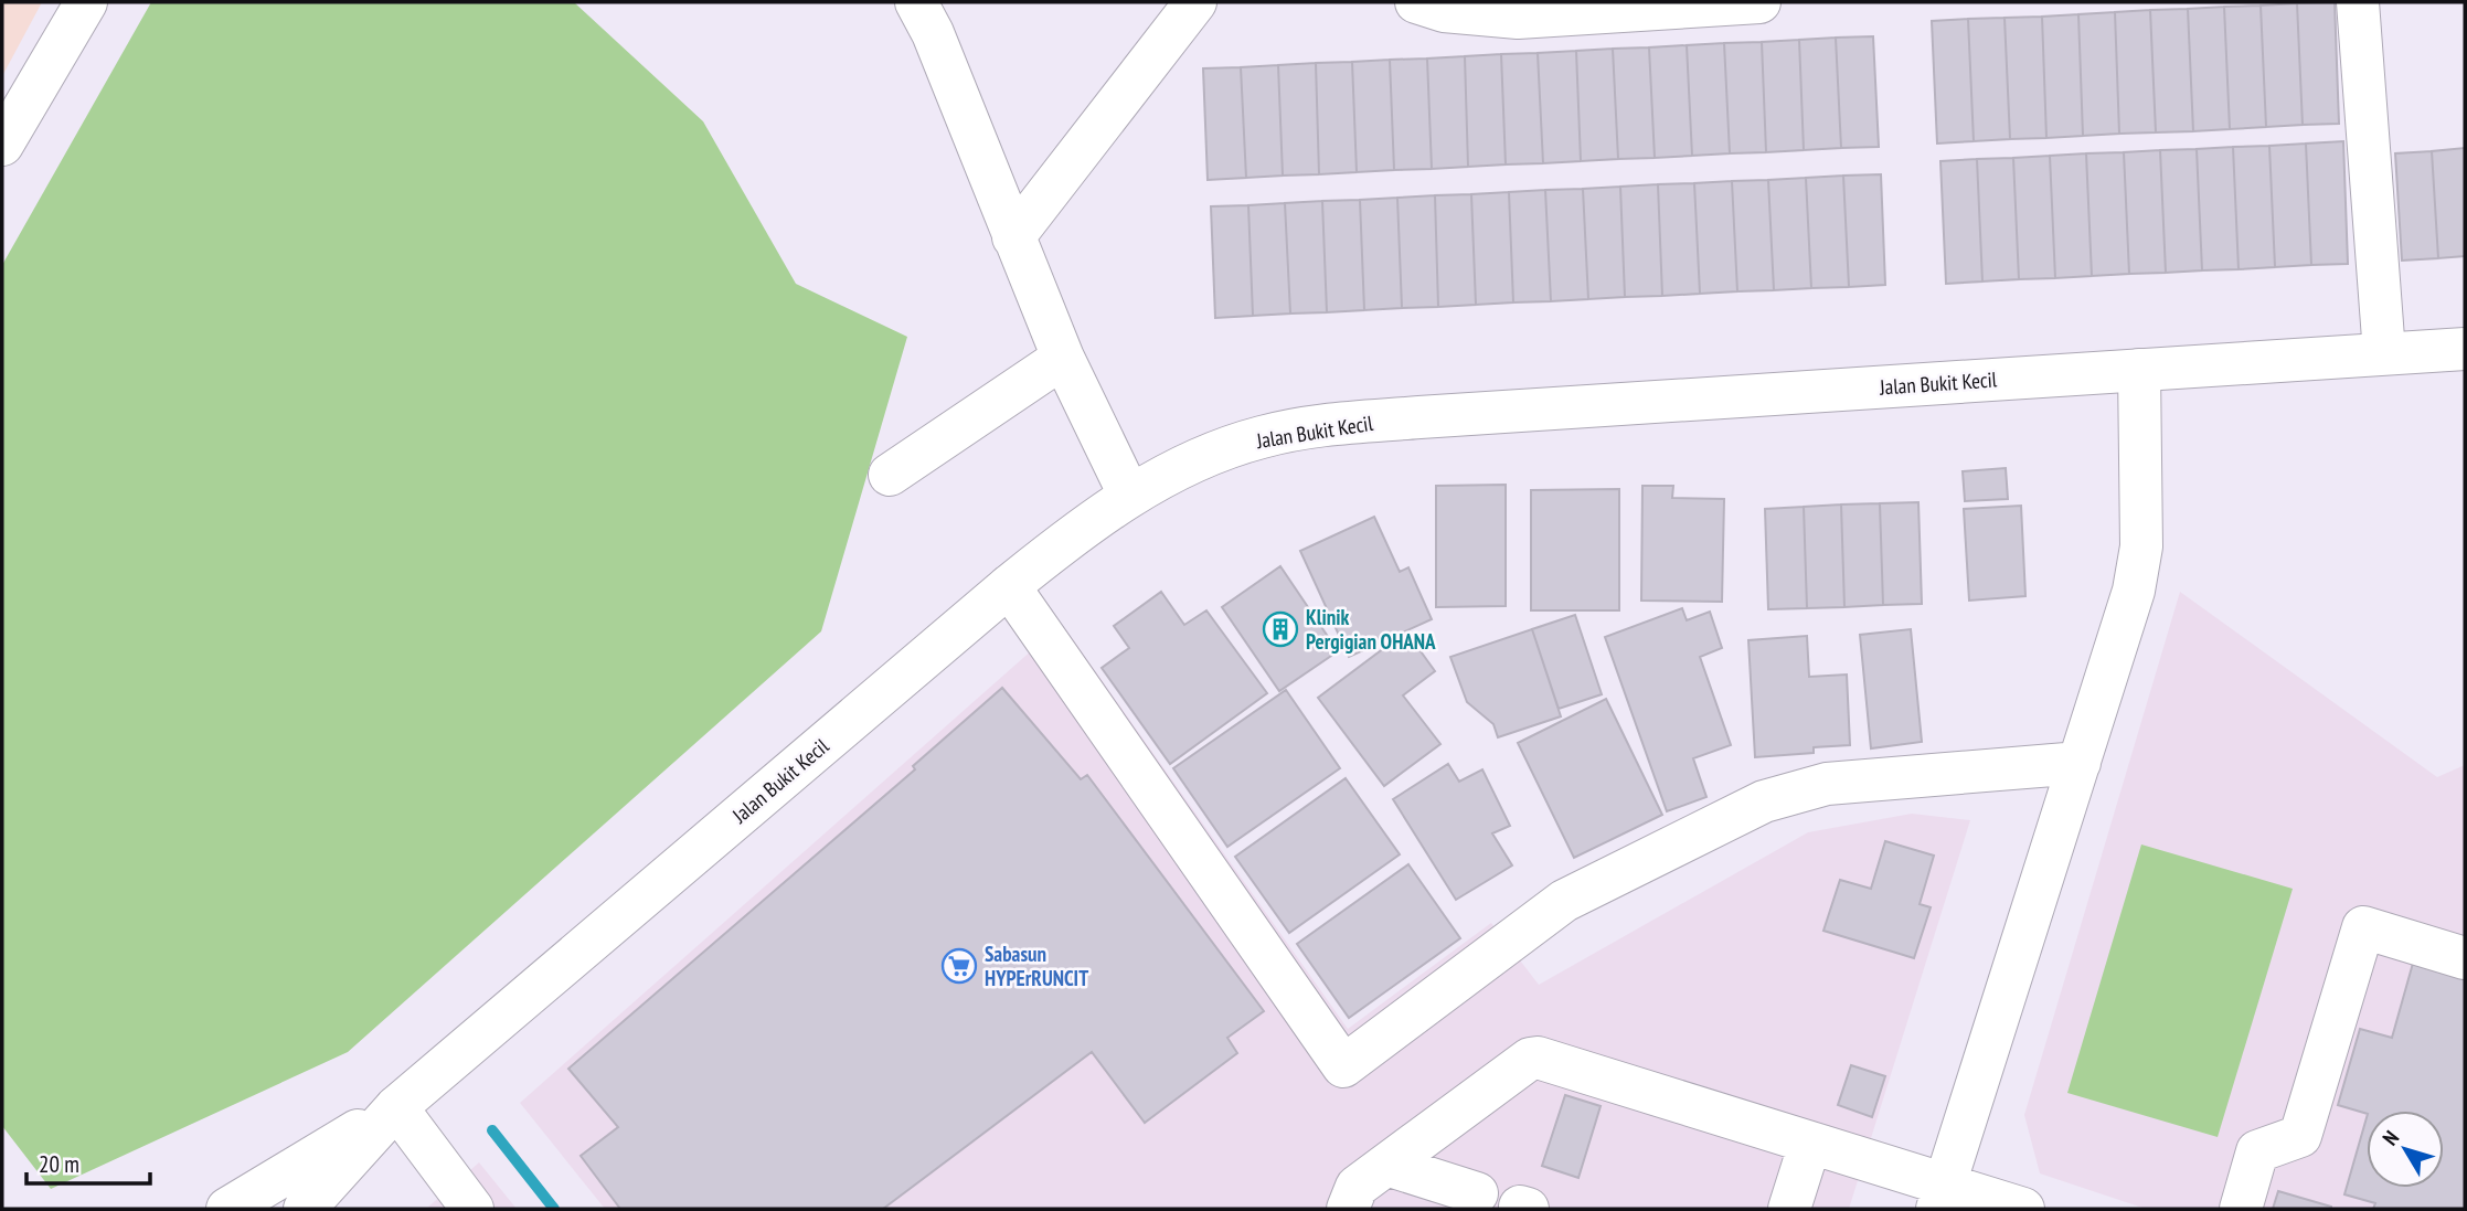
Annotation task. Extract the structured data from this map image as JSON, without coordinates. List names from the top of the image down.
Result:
{
  "streets": {
    "street": ["Jalan Bukit Kecil"]
  },
  "places": {
    "building": ["Klinik Pergigian OHANA"],
    "supermarket": ["Sabasun HYPErRUNCIT"]
  },
  "scale_bar": "20 m",
  "north": "top left"
}
